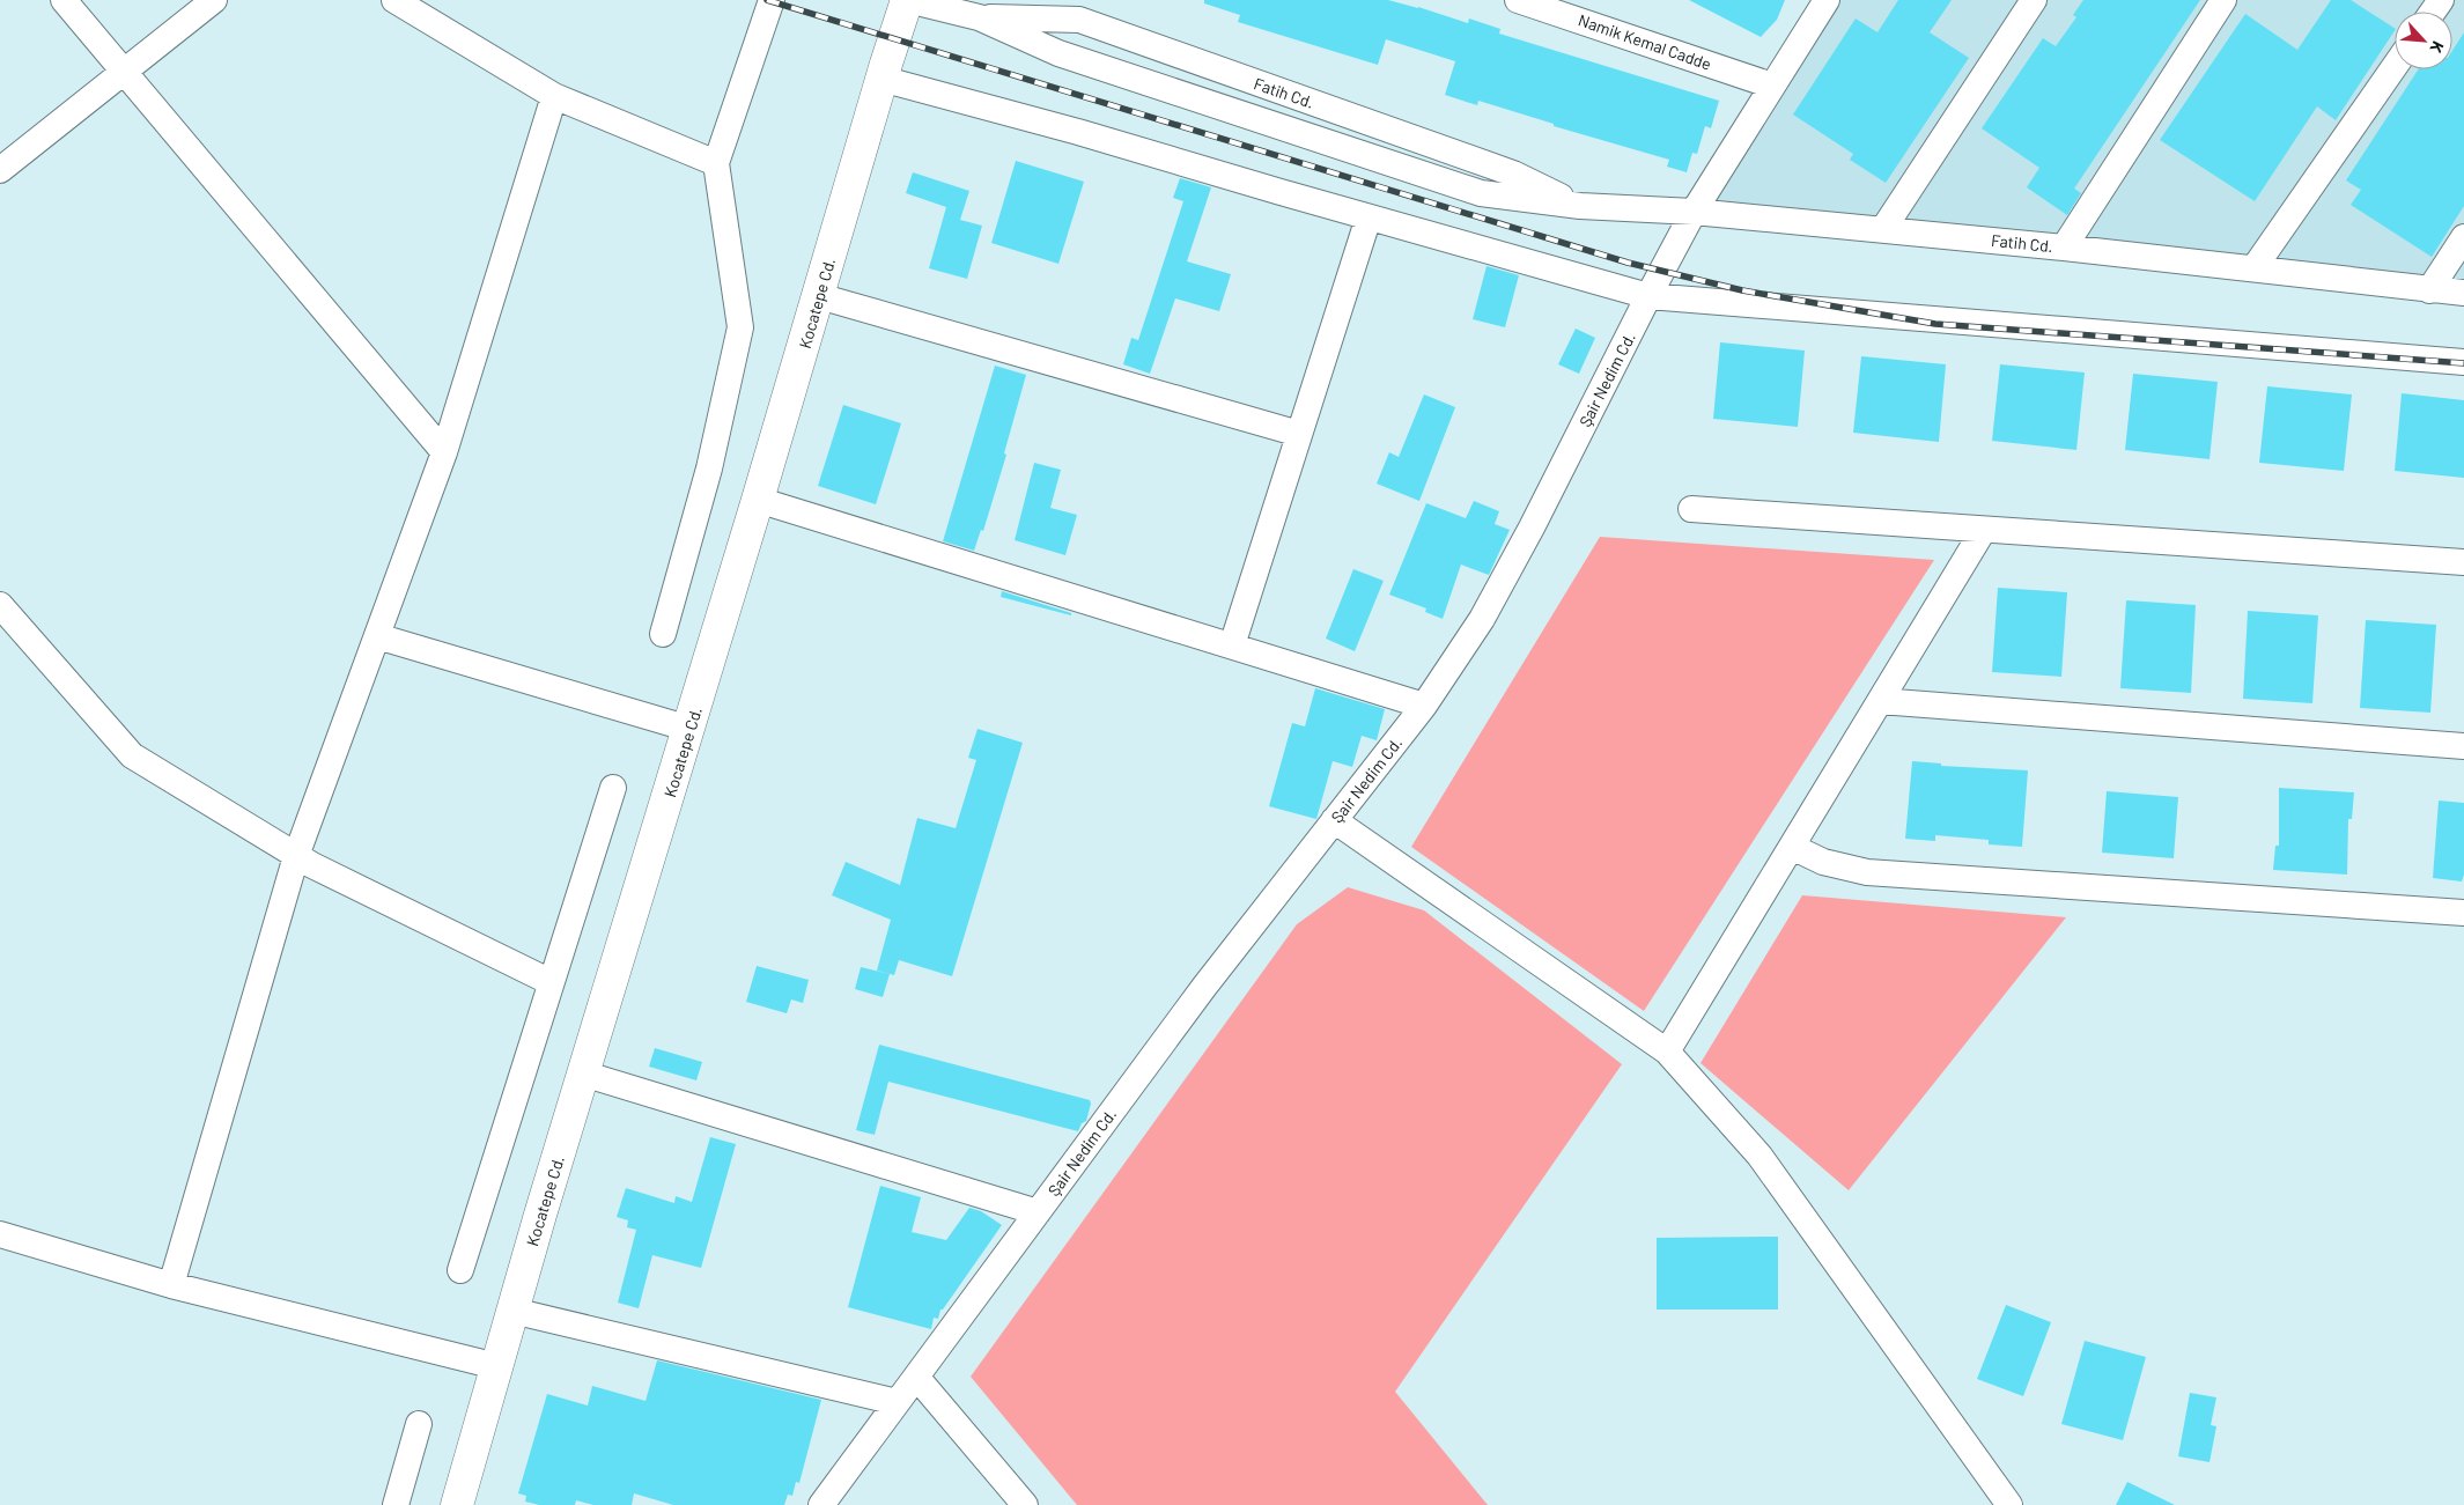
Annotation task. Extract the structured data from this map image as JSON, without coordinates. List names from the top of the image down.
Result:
{
  "streets": {
    "main road": ["Kocatepe Cd."],
    "street": ["Namik Kemal Cadde", "Fatih Cd.", "Şair Nedim Cd."]
  },
  "crossings": [
    ["Namik Kemal Cadde", "Şair Nedim Cd."],
    ["Fatih Cd.", "Kocatepe Cd."],
    ["Fatih Cd.", "Şair Nedim Cd."]
  ],
  "north": "bottom right"
}
